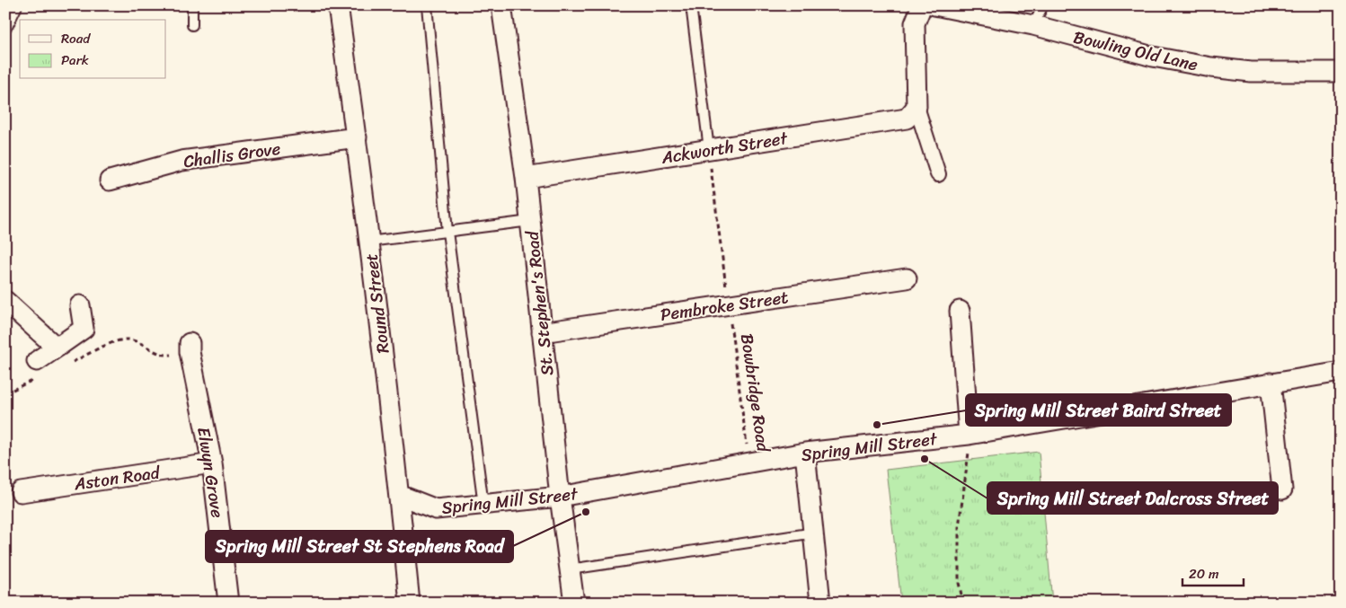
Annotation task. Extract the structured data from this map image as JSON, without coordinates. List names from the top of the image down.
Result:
{
  "streets": {
    "street": [
      "Bowling Old Lane",
      "Ackworth Street",
      "Challis Grove",
      "Round Street",
      "St. Stephen's Road",
      "Pembroke Street",
      "Spring Mill Street",
      "Elwyn Grove",
      "Aston Road"
    ],
    "path": ["Bowbridge Road"]
  },
  "crossings": [
    ["Ackworth Street", "St. Stephen's Road"],
    ["Ackworth Street", "Bowbridge Road"],
    ["Challis Grove", "Round Street"],
    ["Round Street", "Spring Mill Street"],
    ["St. Stephen's Road", "Pembroke Street"],
    ["St. Stephen's Road", "Spring Mill Street"],
    ["Pembroke Street", "Bowbridge Road"],
    ["Bowbridge Road", "Spring Mill Street"],
    ["Elwyn Grove", "Aston Road"]
  ],
  "places": ["Spring Mill Street Baird Street", "Spring Mill Street Dalcross Street", "Spring Mill Street St Stephens Road"],
  "legend": ["Road", "Park"],
  "scale_bar": "20 m"
}
